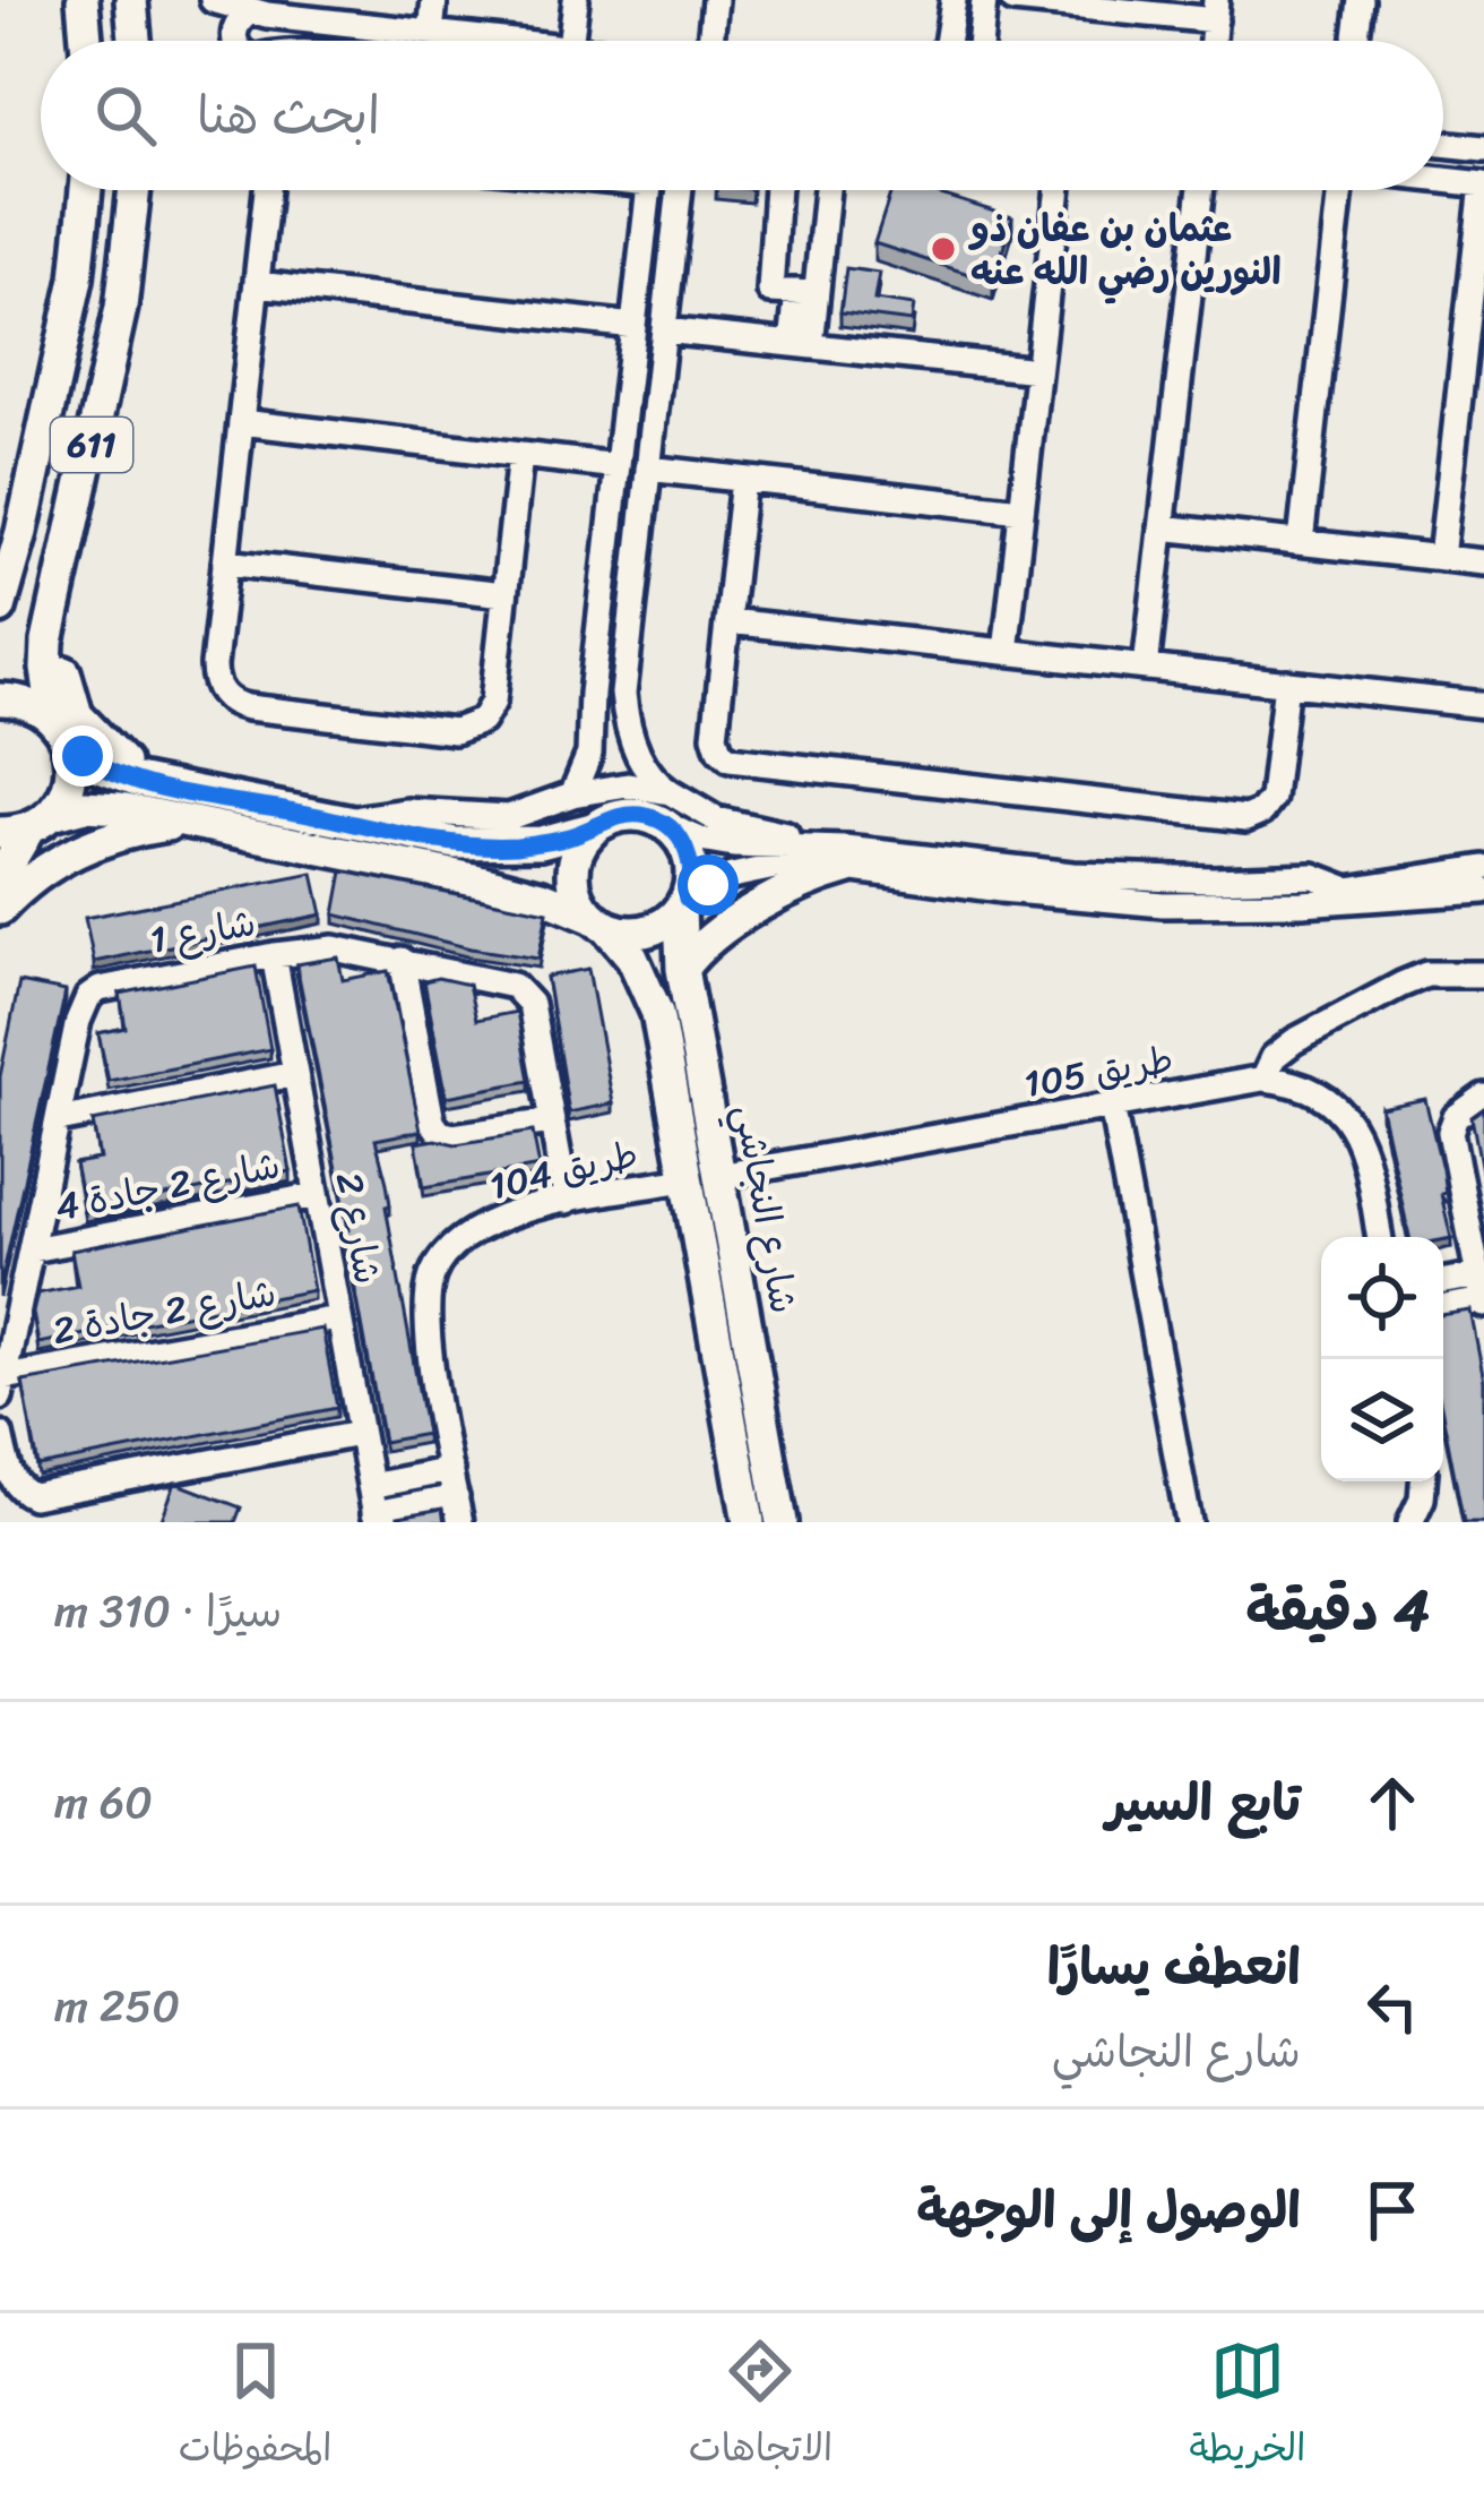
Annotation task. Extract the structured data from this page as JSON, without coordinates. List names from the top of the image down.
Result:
{
  "streets": {
    "main road": ["611", "شارع النجاشي"],
    "street": [
      "شارع 1",
      "طريق 105",
      "طريق 104",
      "شارع 2 جادة 4",
      "شارع 2",
      "شارع 2 جادة 2"
    ]
  },
  "crossings": [
    ["شارع 1", "طريق 104"],
    ["شارع 1", "شارع 2 جادة 4"],
    ["شارع 1", "شارع 2"],
    ["شارع 1", "شارع 2 جادة 2"],
    ["طريق 105", "شارع النجاشي"],
    ["طريق 104", "شارع النجاشي"],
    ["طريق 104", "شارع 2"],
    ["شارع 2 جادة 4", "شارع 2"],
    ["شارع 2", "شارع 2 جادة 2"]
  ],
  "places": ["عثمان بن عفان ذو النورين رضي الله عنه"],
  "page": {
    "search": "ابحث هنا",
    "heading": ["4 دقيقة", "سيرًا · 310 m"],
    "list": [
      ["تابع السير", "60 m"],
      ["انعطف يسارًا", "شارع النجاشي", "250 m"],
      "الوصول إلى الوجهة"
    ],
    "nav": ["الخريطة", "الاتجاهات", "المحفوظات"]
  }
}
